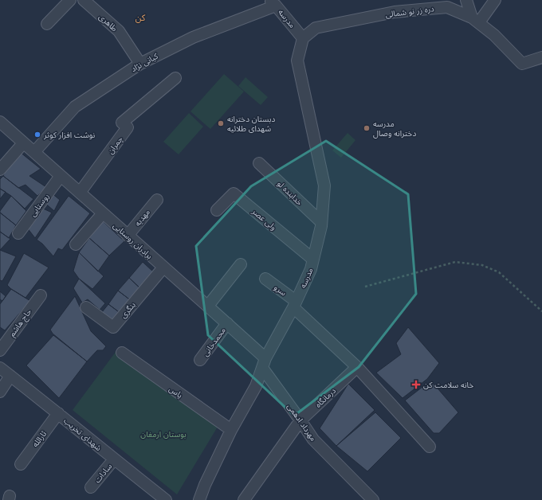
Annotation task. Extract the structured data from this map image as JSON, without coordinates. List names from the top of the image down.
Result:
{
  "streets": {
    "street": [
      "دره زر نو شمالی",
      "مدرسه",
      "طاهری",
      "کیانی نژاد",
      "چمران",
      "خدابنده لو",
      "روستایی",
      "مهدیه",
      "ولی عصر",
      "برادران روستایی",
      "سرو",
      "بنگری",
      "حاج هاشم",
      "محمدخانی",
      "یاس",
      "درمانگاه",
      "مهرداد ادهمی",
      "شهدای تخریب",
      "ثارالله",
      "سادات"
    ]
  },
  "crossings": [
    ["دره زر نو شمالی", "مدرسه"],
    ["مدرسه", "کیانی نژاد"],
    ["مدرسه", "خدابنده لو"],
    ["مدرسه", "ولی عصر"],
    ["مدرسه", "برادران روستایی"],
    ["مدرسه", "سرو"],
    ["مدرسه", "یاس"],
    ["مدرسه", "مهرداد ادهمی"],
    ["طاهری", "کیانی نژاد"],
    ["کیانی نژاد", "برادران روستایی"],
    ["چمران", "برادران روستایی"],
    ["روستایی", "برادران روستایی"],
    ["مهدیه", "برادران روستایی"],
    ["برادران روستایی", "بنگری"],
    ["برادران روستایی", "محمدخانی"],
    ["برادران روستایی", "مهرداد ادهمی"],
    ["درمانگاه", "مهرداد ادهمی"],
    ["شهدای تخریب", "ثارالله"],
    ["شهدای تخریب", "سادات"]
  ],
  "districts": ["کن"],
  "parks": ["بوستان ارمغان"],
  "places": {
    "other": ["دبستان دخترانه شهدای طلائیه", "مدرسه دخترانه وصال", "نوشت افزار کوثر"],
    "health": ["خانه سلامت کن"]
  }
}
